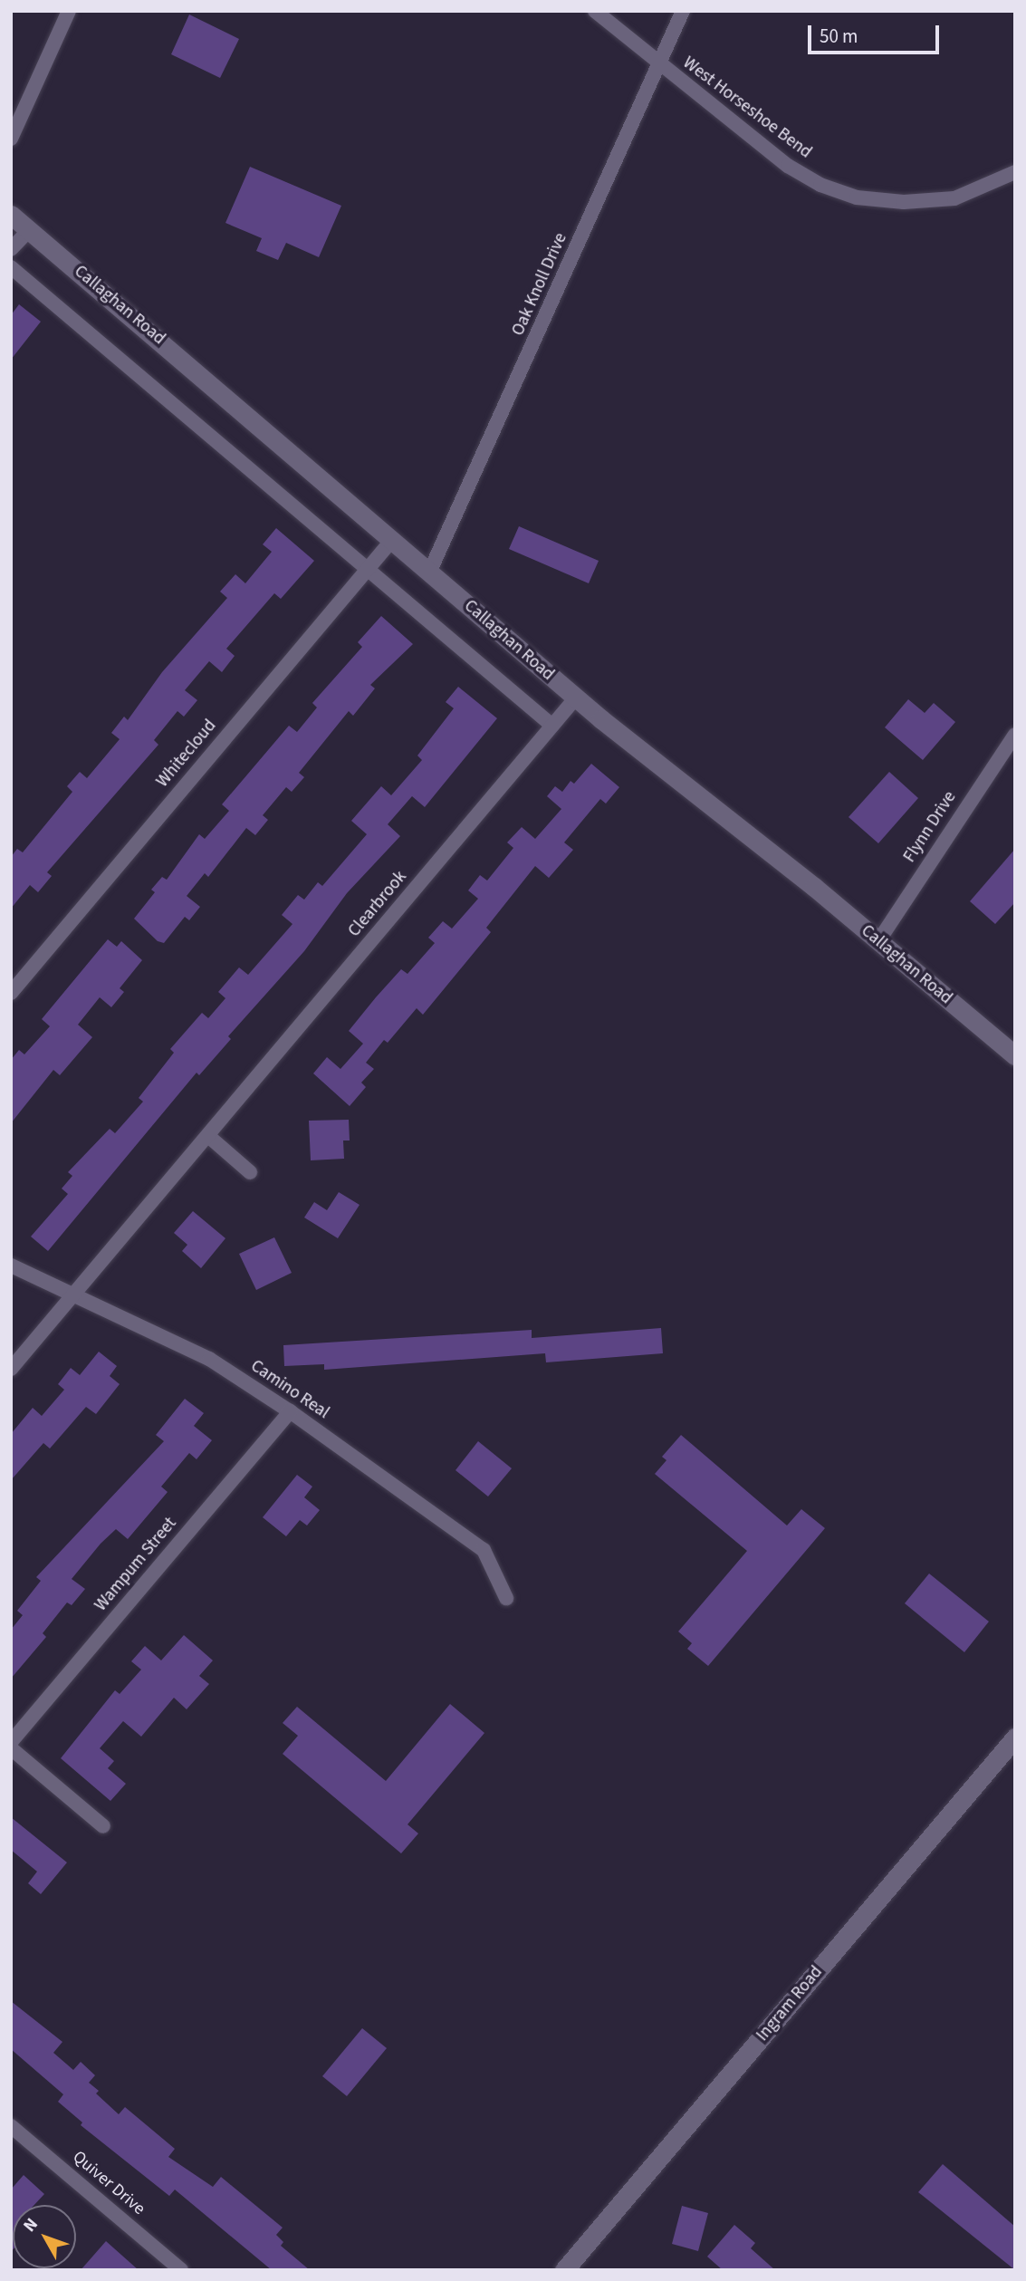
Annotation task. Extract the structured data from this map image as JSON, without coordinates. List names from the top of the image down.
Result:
{
  "streets": {
    "main road": ["Callaghan Road", "Ingram Road"],
    "street": [
      "West Horseshoe Bend",
      "Oak Knoll Drive",
      "Whitecloud",
      "Flynn Drive",
      "Clearbrook",
      "Camino Real",
      "Wampum Street",
      "Quiver Drive"
    ]
  },
  "crossings": [
    ["West Horseshoe Bend", "Oak Knoll Drive"],
    ["Oak Knoll Drive", "Callaghan Road"],
    ["Callaghan Road", "Whitecloud"],
    ["Callaghan Road", "Flynn Drive"],
    ["Callaghan Road", "Clearbrook"],
    ["Clearbrook", "Camino Real"],
    ["Camino Real", "Wampum Street"]
  ],
  "scale_bar": "50 m",
  "north": "top left"
}
